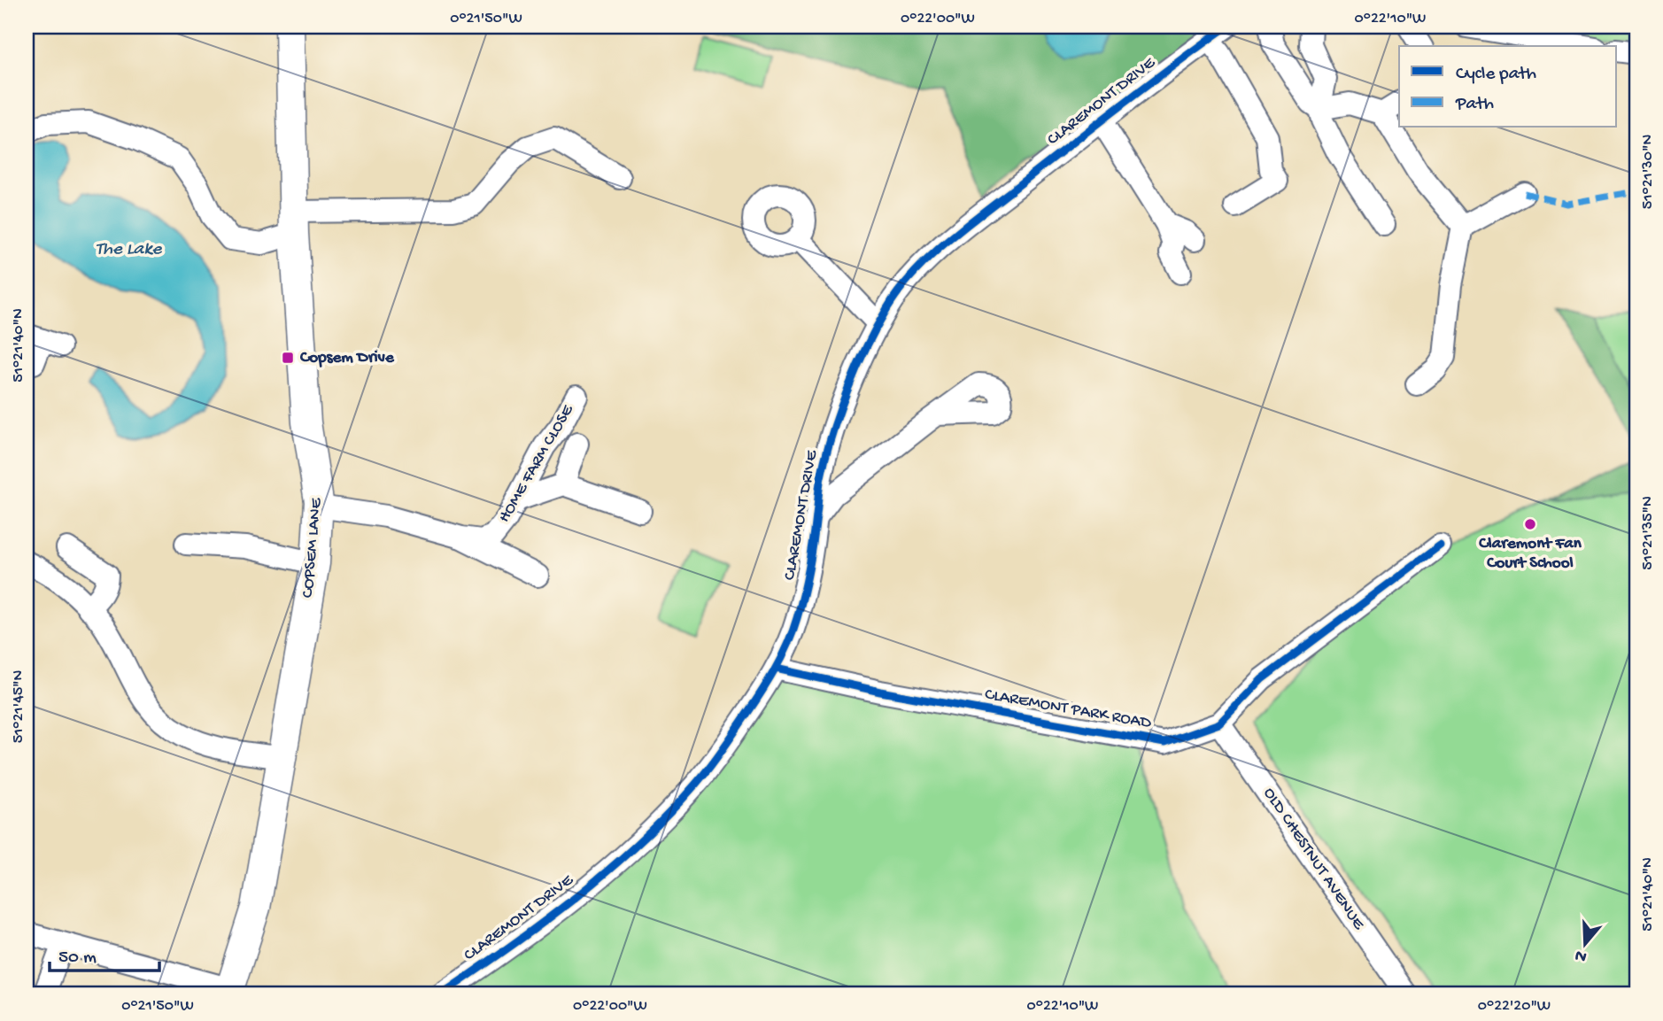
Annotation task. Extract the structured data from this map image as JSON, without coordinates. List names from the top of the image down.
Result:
{
  "streets": {
    "main road": ["COPSEM LANE"],
    "street": [
      "CLAREMONT DRIVE",
      "HOME FARM CLOSE",
      "CLAREMONT PARK ROAD",
      "OLD CHESTNUT AVENUE"
    ]
  },
  "crossings": [
    ["CLAREMONT DRIVE", "CLAREMONT PARK ROAD"],
    ["HOME FARM CLOSE", "COPSEM LANE"],
    ["CLAREMONT PARK ROAD", "OLD CHESTNUT AVENUE"]
  ],
  "water": ["The Lake"],
  "places": {
    "transit": ["Copsem Drive"],
    "other": ["Claremont Fan Court School"]
  },
  "legend": ["Cycle path", "Path"],
  "scale_bar": "50 m",
  "north": "bottom",
  "coordinates": [
    "0°21'50\"W",
    "0°22'00\"W",
    "0°22'10\"W",
    "51°21'30\"N",
    "51°21'40\"N",
    "51°21'35\"N",
    "51°21'45\"N",
    "0°22'20\"W"
  ]
}
